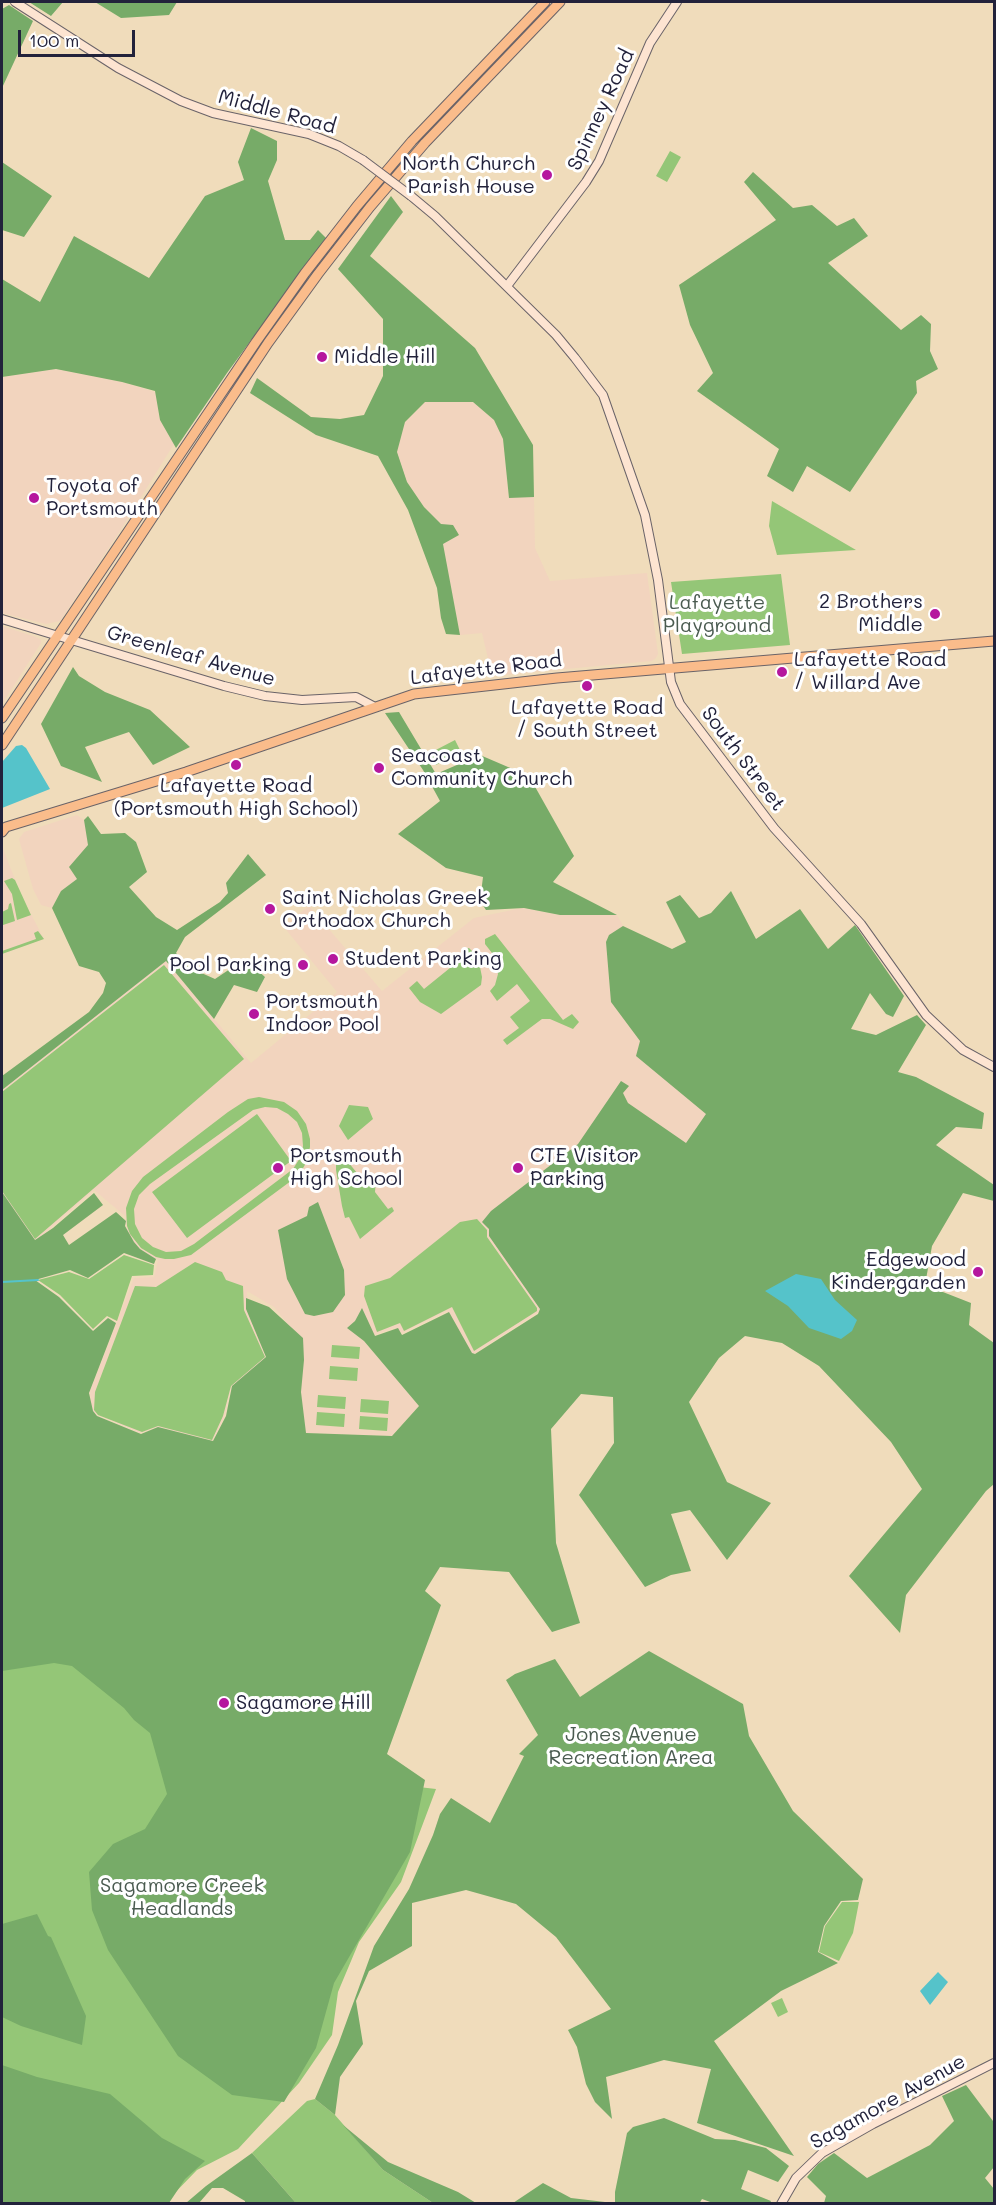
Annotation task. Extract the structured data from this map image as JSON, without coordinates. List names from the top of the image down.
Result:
{
  "streets": {
    "main road": [
      "Spinney Road",
      "Middle Road",
      "Greenleaf Avenue",
      "Lafayette Road",
      "South Street",
      "Sagamore Avenue"
    ]
  },
  "crossings": [
    ["Spinney Road", "Middle Road"],
    ["Middle Road", "South Street"],
    ["Greenleaf Avenue", "Lafayette Road"],
    ["Lafayette Road", "South Street"]
  ],
  "parks": ["Lafayette Playground", "Jones Avenue Recreation Area", "Sagamore Creek Headlands"],
  "places": [
    "North Church Parish House",
    "Middle Hill",
    "Toyota of Portsmouth",
    "2 Brothers Middle",
    "Lafayette Road / Willard Ave",
    "Lafayette Road / South Street",
    "Lafayette Road (Portsmouth High School)",
    "Seacoast Community Church",
    "Saint Nicholas Greek Orthodox Church",
    "Student Parking",
    "Pool Parking",
    "Portsmouth Indoor Pool",
    "Portsmouth High School",
    "CTE Visitor Parking",
    "Edgewood Kindergarden",
    "Sagamore Hill"
  ],
  "scale_bar": "100 m"
}
